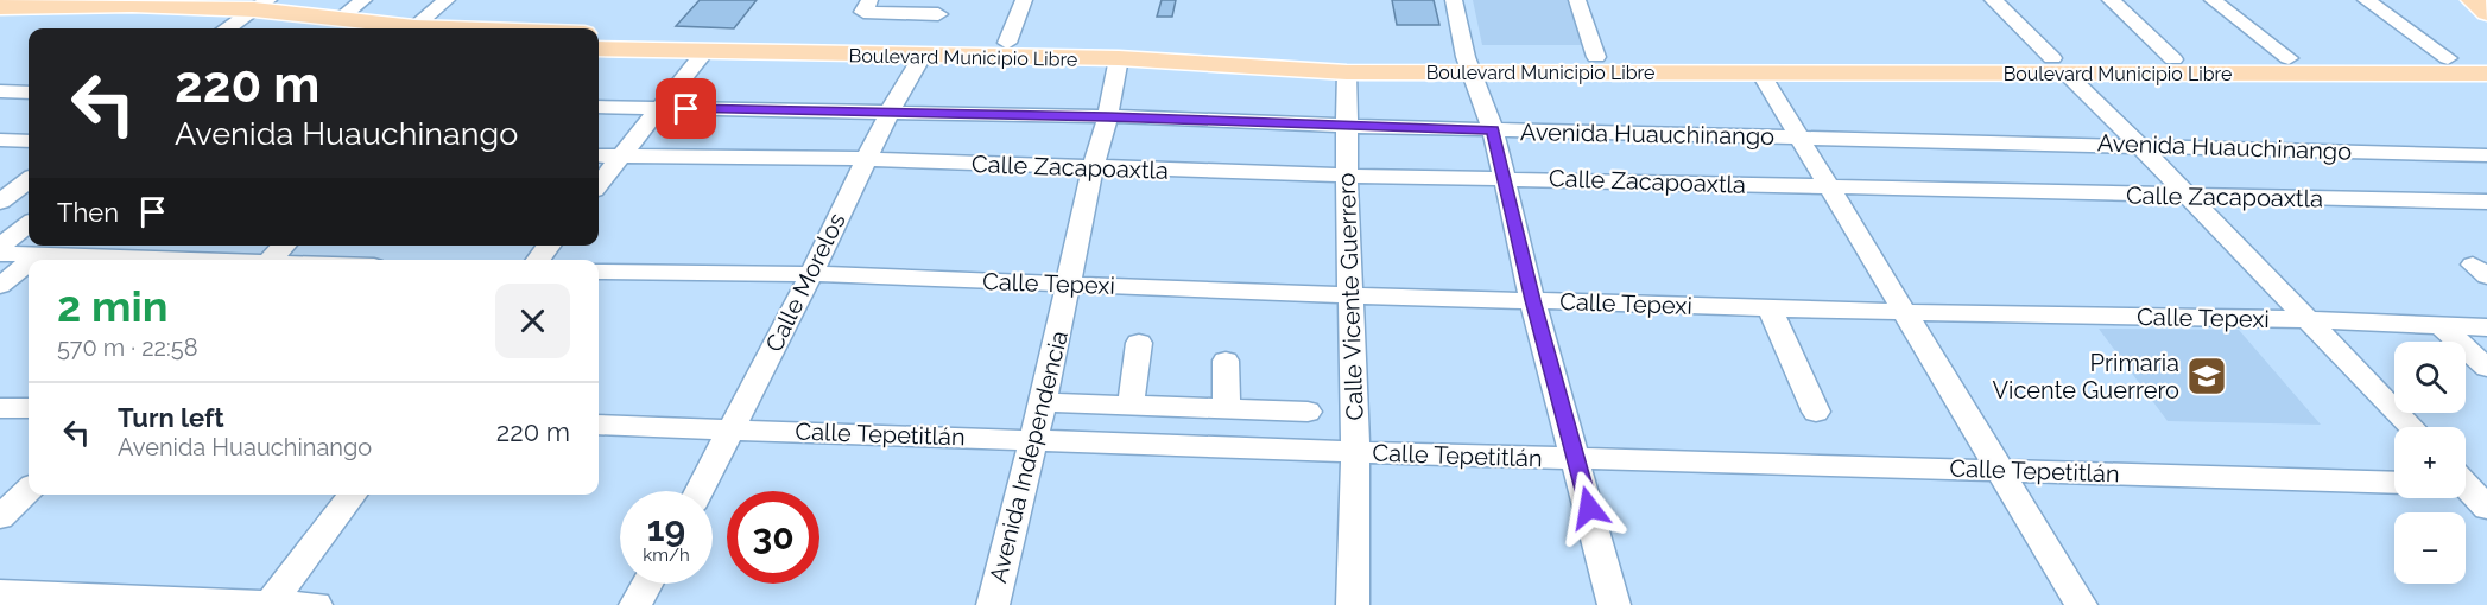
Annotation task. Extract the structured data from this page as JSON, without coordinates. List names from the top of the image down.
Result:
{
  "streets": {
    "main road": ["Boulevard Municipio Libre"],
    "street": [
      "Avenida Huauchinango",
      "Calle Zacapoaxtla",
      "Calle Morelos",
      "Calle Tepexi",
      "Calle Vicente Guerrero",
      "Calle Tepetitlán",
      "Avenida Independencia"
    ]
  },
  "crossings": [
    ["Boulevard Municipio Libre", "Calle Morelos"],
    ["Boulevard Municipio Libre", "Calle Vicente Guerrero"],
    ["Boulevard Municipio Libre", "Avenida Independencia"],
    ["Avenida Huauchinango", "Calle Morelos"],
    ["Avenida Huauchinango", "Calle Vicente Guerrero"],
    ["Avenida Huauchinango", "Avenida Independencia"],
    ["Calle Zacapoaxtla", "Calle Morelos"],
    ["Calle Zacapoaxtla", "Calle Vicente Guerrero"],
    ["Calle Zacapoaxtla", "Avenida Independencia"],
    ["Calle Morelos", "Calle Tepexi"],
    ["Calle Morelos", "Calle Tepetitlán"],
    ["Calle Tepexi", "Calle Vicente Guerrero"],
    ["Calle Tepexi", "Avenida Independencia"],
    ["Calle Vicente Guerrero", "Calle Tepetitlán"],
    ["Calle Tepetitlán", "Avenida Independencia"]
  ],
  "places": {
    "school or university": ["Primaria Vicente Guerrero"]
  },
  "page": {
    "turn": ["220 m", "Avenida Huauchinango"],
    "then": "Then",
    "heading": ["2 min", "570 m · 22:58"],
    "map_buttons": ["+", "−"],
    "list": [
      {
        "name": "Turn left",
        "note": "Avenida Huauchinango",
        "value": "220 m"
      }
    ],
    "speed": "19 km/h",
    "limit": "30"
  }
}
